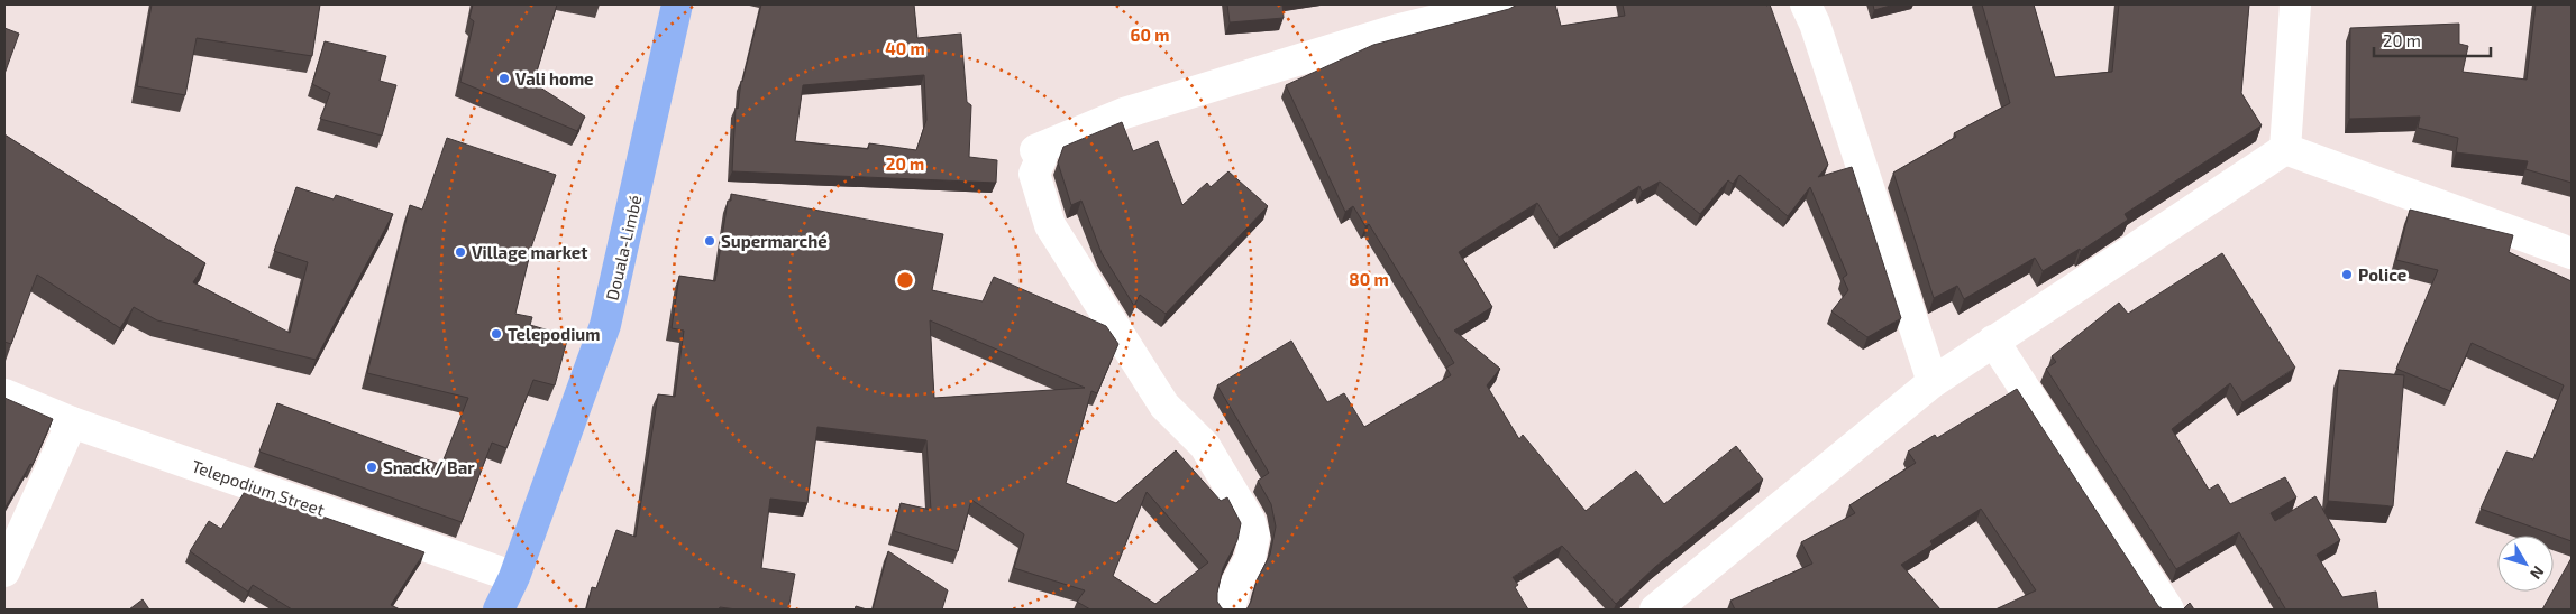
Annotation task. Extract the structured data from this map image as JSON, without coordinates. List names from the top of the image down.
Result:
{
  "streets": {
    "highway": ["Douala-Limbé"],
    "street": ["Telepodium Street"]
  },
  "crossings": [
    ["Douala-Limbé", "Telepodium Street"]
  ],
  "places": [
    "Vali home",
    "Supermarché",
    "Village market",
    "Police",
    "Telepodium",
    "Snack / Bar"
  ],
  "scale_bar": "20 m",
  "north": "bottom right",
  "rings": [
    "60 m",
    "40 m",
    "20 m",
    "80 m"
  ]
}
